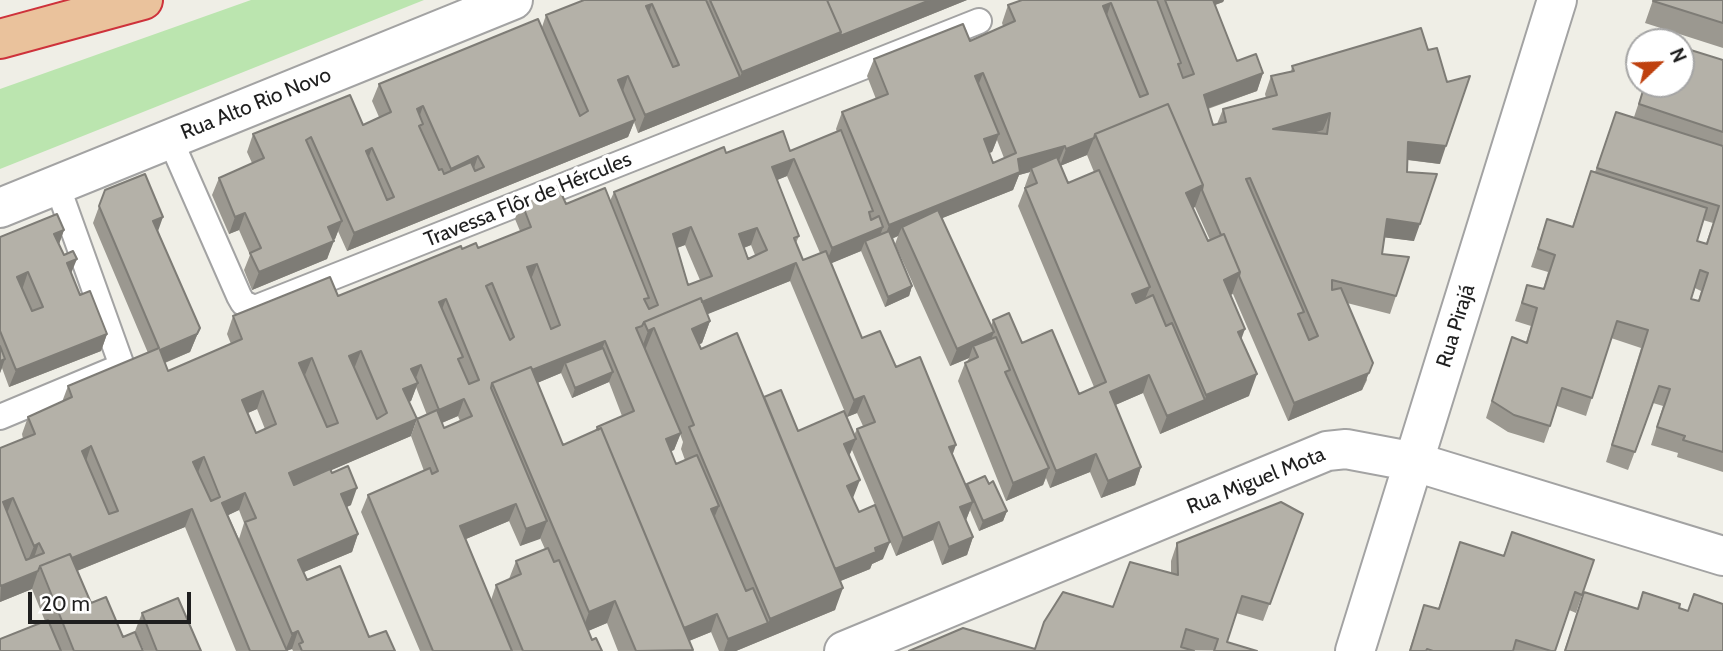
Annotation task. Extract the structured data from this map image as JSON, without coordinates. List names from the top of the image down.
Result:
{
  "streets": {
    "street": ["Rua Alto Rio Novo", "Rua Pirajá", "Rua Miguel Mota"],
    "lane": ["Travessa Flôr de Hércules"]
  },
  "crossings": [
    ["Rua Alto Rio Novo", "Travessa Flôr de Hércules"],
    ["Rua Pirajá", "Rua Miguel Mota"]
  ],
  "scale_bar": "20 m",
  "north": "top right"
}
